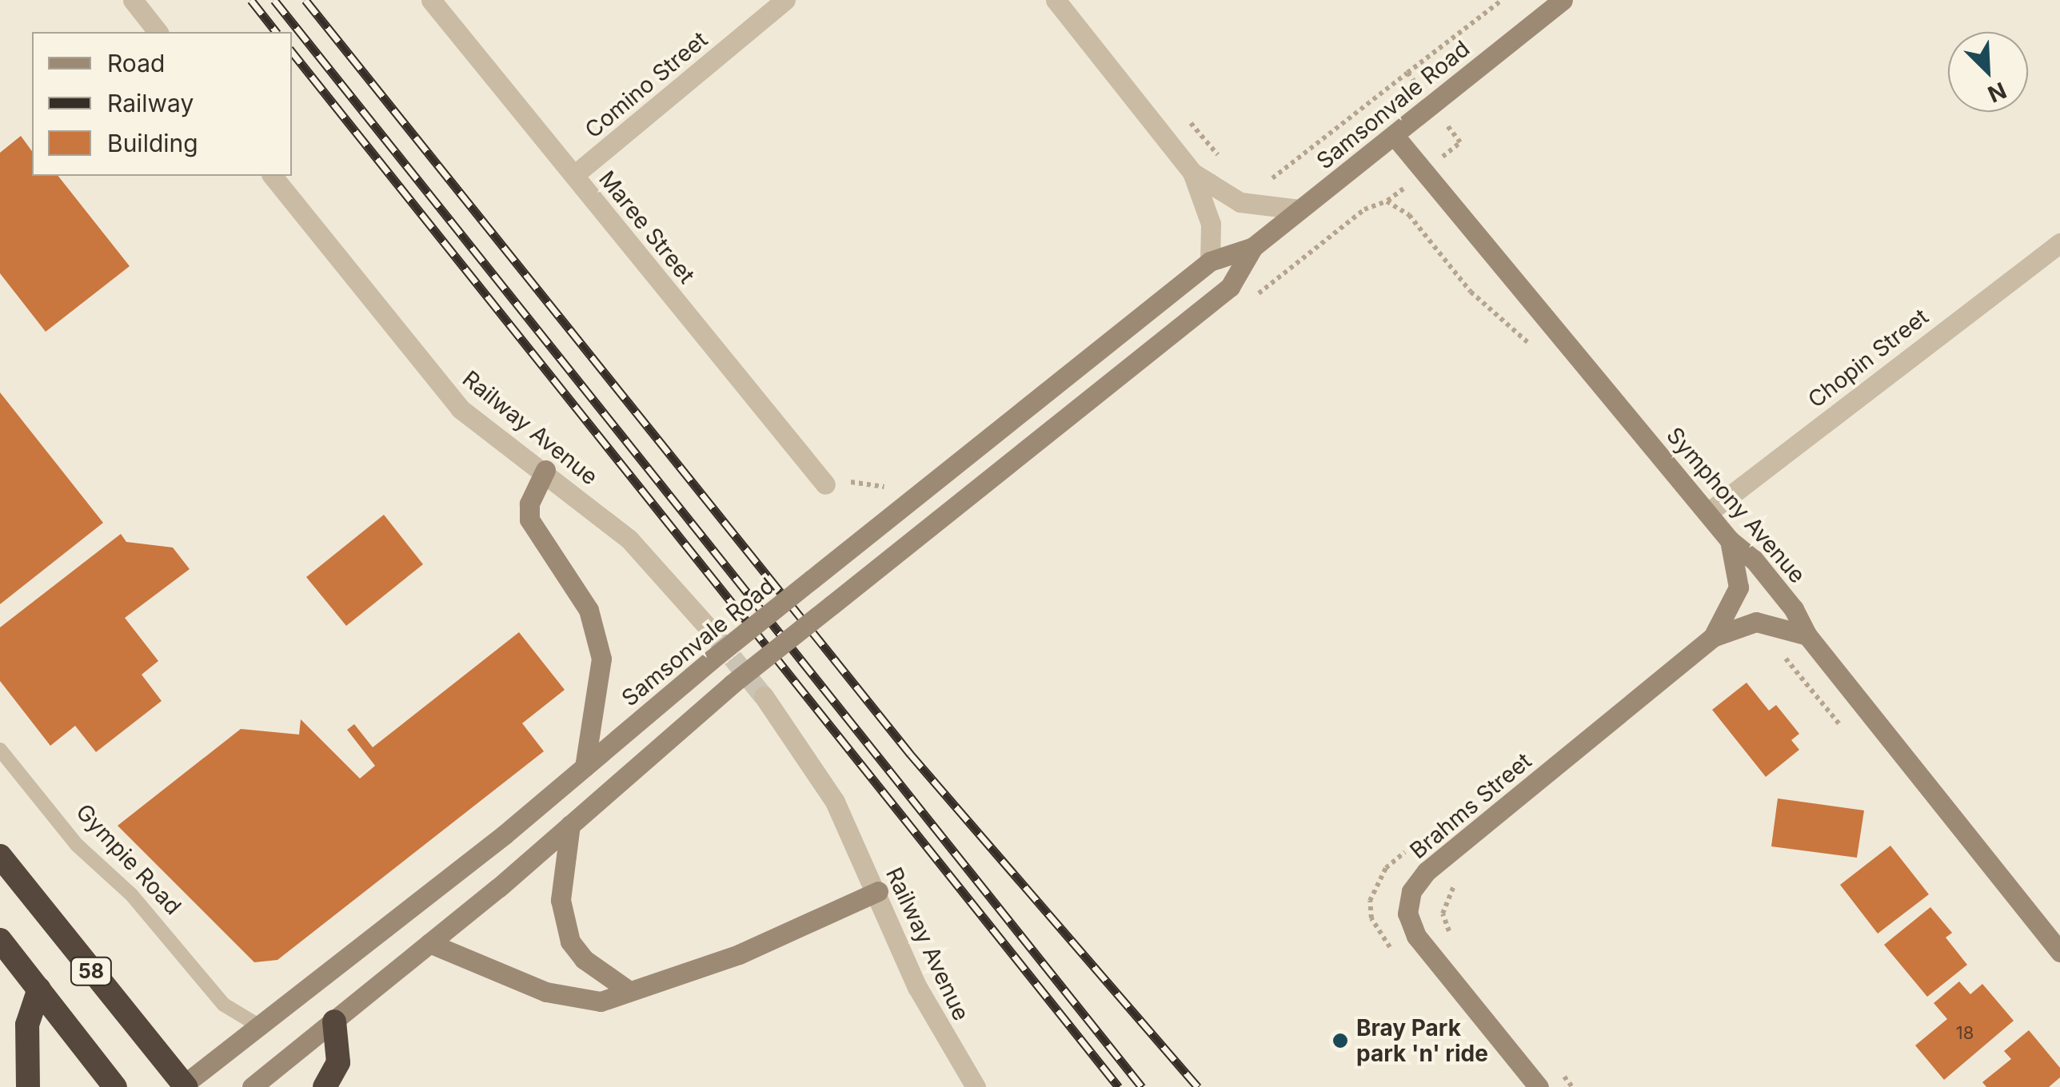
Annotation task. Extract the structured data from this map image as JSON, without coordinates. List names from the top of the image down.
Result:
{
  "streets": {
    "highway": ["58"],
    "main road": ["Samsonvale Road", "Symphony Avenue", "Brahms Street"],
    "street": [
      "Comino Street",
      "Maree Street",
      "Chopin Street",
      "Railway Avenue"
    ],
    "lane": ["Gympie Road"]
  },
  "crossings": [
    ["Comino Street", "Maree Street"],
    ["Samsonvale Road", "Symphony Avenue"],
    ["Samsonvale Road", "Gympie Road"],
    ["Samsonvale Road", "58"],
    ["Chopin Street", "Symphony Avenue"],
    ["Symphony Avenue", "Brahms Street"]
  ],
  "places": ["Bray Park park 'n' ride"],
  "house_numbers": ["18"],
  "legend": ["Road", "Railway", "Building"],
  "north": "bottom right"
}
